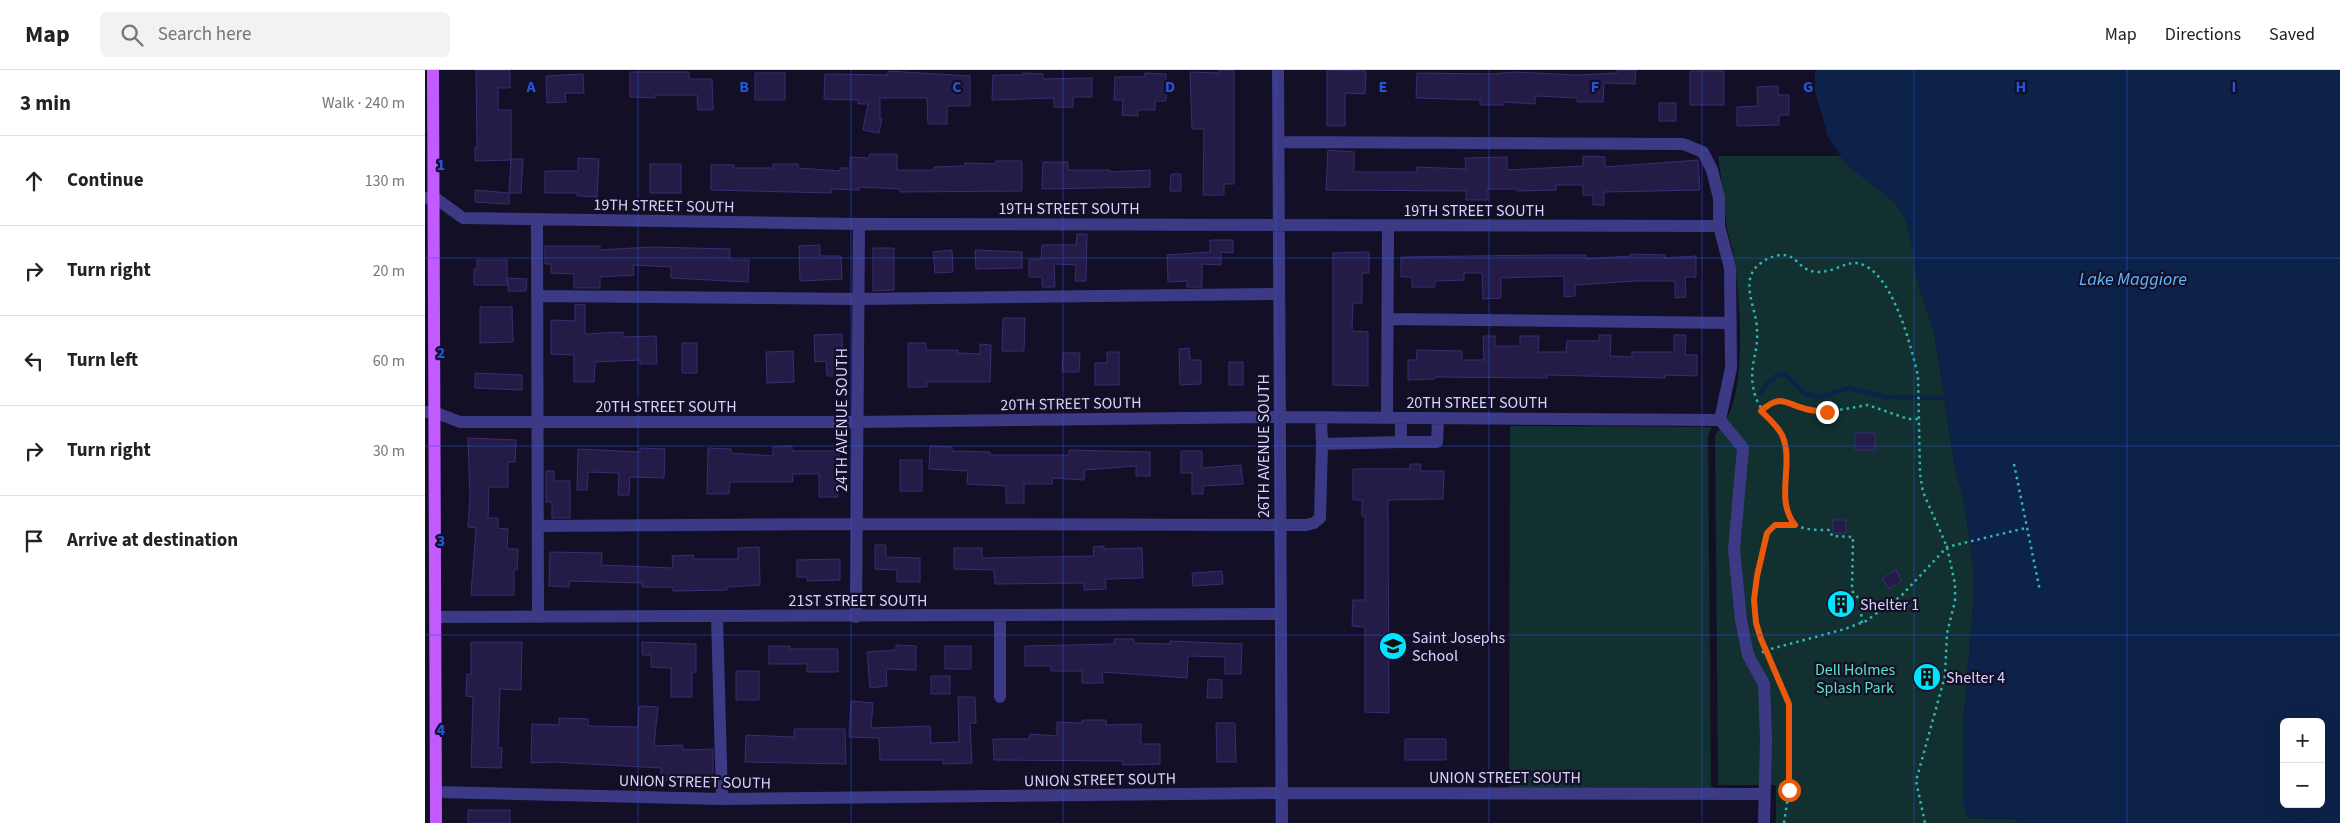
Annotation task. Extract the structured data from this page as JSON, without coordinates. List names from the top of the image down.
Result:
{
  "streets": {
    "street": [
      "19TH STREET SOUTH",
      "20TH STREET SOUTH",
      "24TH AVENUE SOUTH",
      "26TH AVENUE SOUTH",
      "21ST STREET SOUTH",
      "UNION STREET SOUTH"
    ]
  },
  "crossings": [
    ["19TH STREET SOUTH", "24TH AVENUE SOUTH"],
    ["19TH STREET SOUTH", "26TH AVENUE SOUTH"],
    ["20TH STREET SOUTH", "24TH AVENUE SOUTH"],
    ["20TH STREET SOUTH", "26TH AVENUE SOUTH"],
    ["24TH AVENUE SOUTH", "21ST STREET SOUTH"],
    ["26TH AVENUE SOUTH", "21ST STREET SOUTH"],
    ["26TH AVENUE SOUTH", "UNION STREET SOUTH"]
  ],
  "water": ["Lake Maggiore"],
  "parks": ["Dell Holmes Splash Park"],
  "places": {
    "building": ["Shelter 1", "Shelter 4"],
    "school or university": ["Saint Josephs School"]
  },
  "page": {
    "header": "Map",
    "search": "Search here",
    "nav": ["Map", "Directions", "Saved"],
    "heading": ["3 min", "Walk · 240 m"],
    "list": [
      ["Continue", "130 m"],
      ["Turn right", "20 m"],
      ["Turn left", "60 m"],
      ["Turn right", "30 m"],
      "Arrive at destination"
    ],
    "map_buttons": ["+", "−"]
  },
  "grid": {
    "columns": [
      "A",
      "B",
      "C",
      "D",
      "E",
      "F",
      "G",
      "H",
      "I"
    ],
    "rows": [
      "1",
      "2",
      "3",
      "4"
    ]
  }
}
